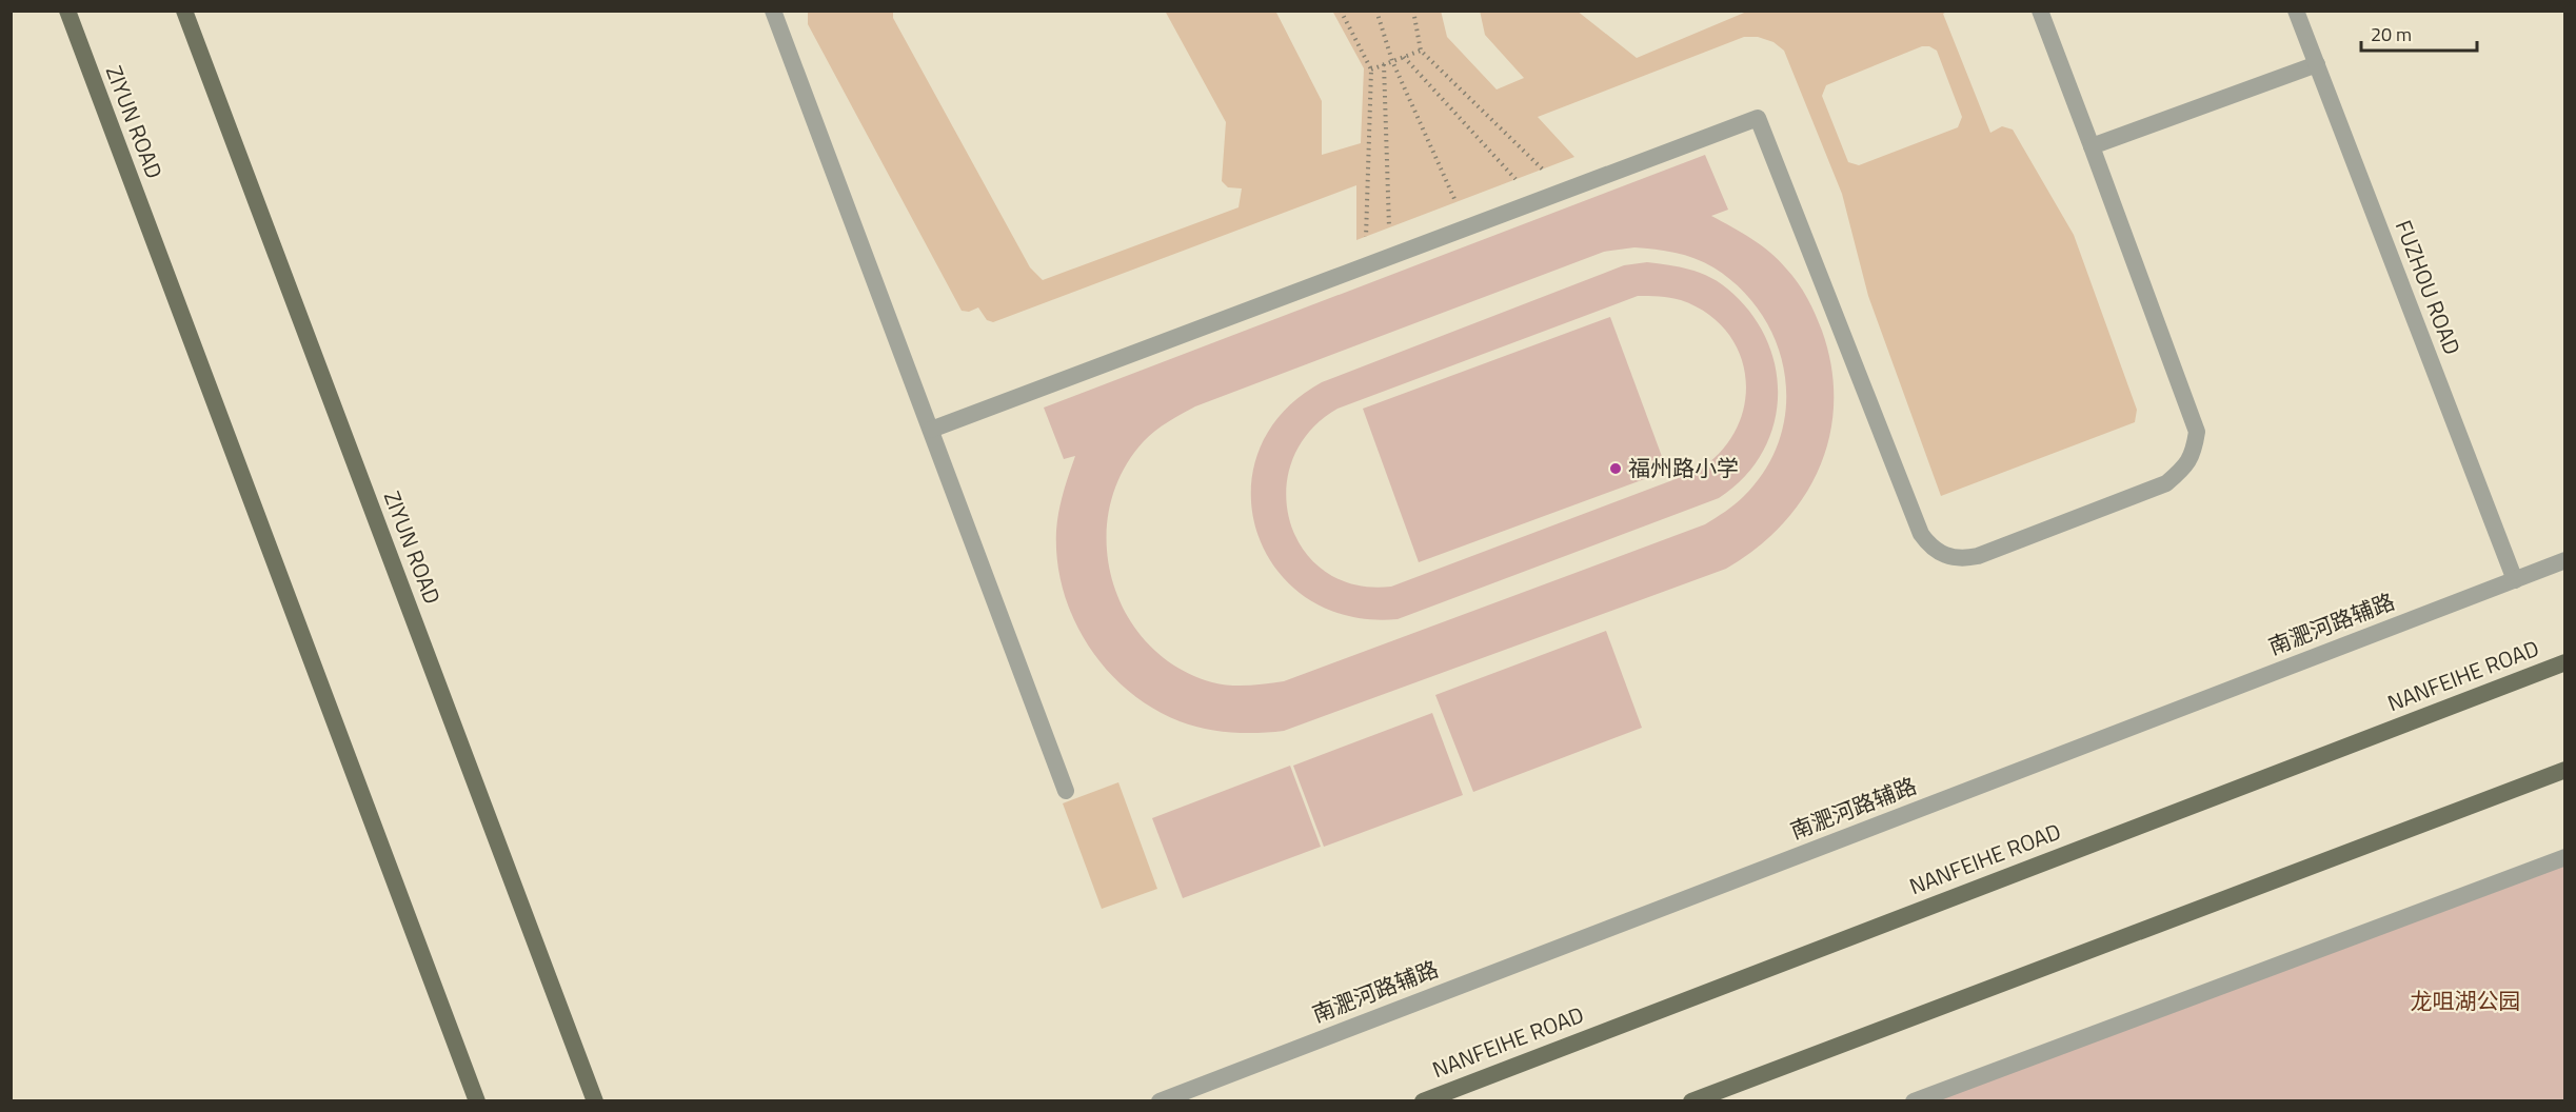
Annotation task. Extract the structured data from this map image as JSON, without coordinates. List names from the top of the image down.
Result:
{
  "streets": {
    "main road": ["ZIYUN ROAD", "NANFEIHE ROAD"],
    "street": ["FUZHOU ROAD", "南淝河路辅路"]
  },
  "crossings": [
    ["FUZHOU ROAD", "南淝河路辅路"]
  ],
  "parks": ["龙咀湖公园"],
  "places": ["福州路小学"],
  "scale_bar": "20 m"
}
